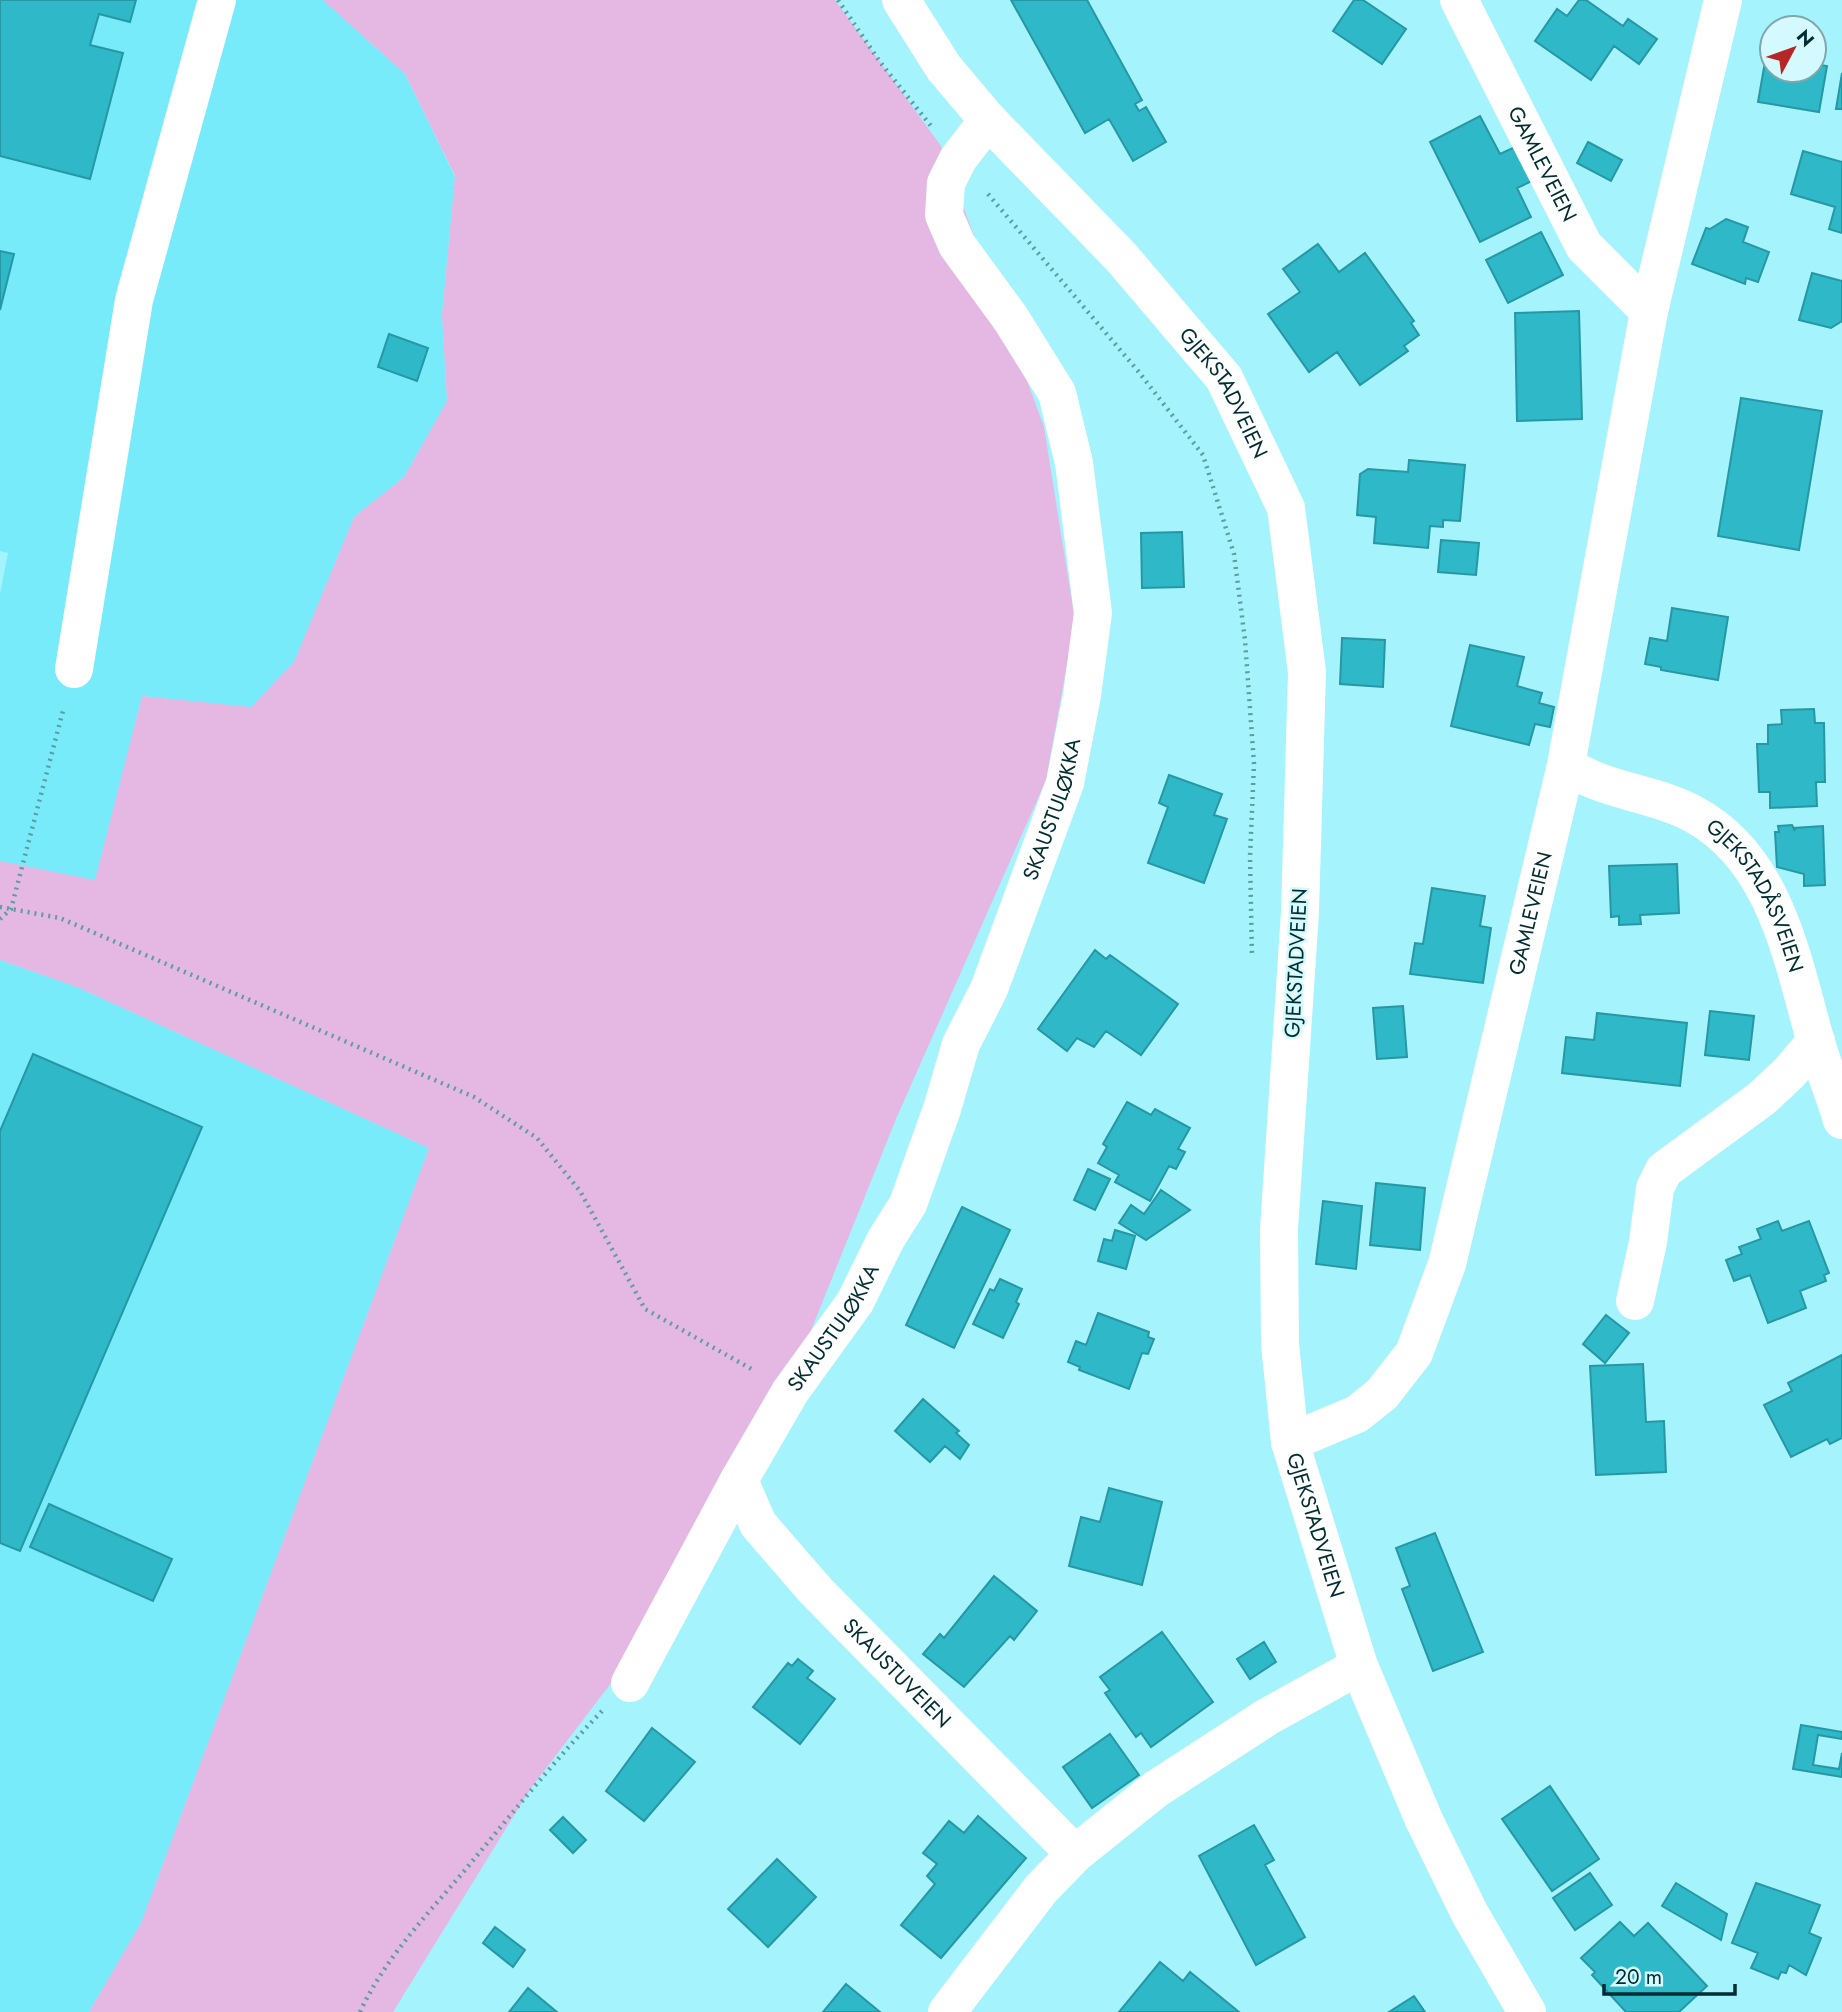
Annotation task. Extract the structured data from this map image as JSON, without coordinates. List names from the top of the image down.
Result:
{
  "streets": {
    "street": [
      "GAMLEVEIEN",
      "GJEKSTADVEIEN",
      "SKAUSTULØKKA",
      "GJEKSTADÅSVEIEN",
      "SKAUSTUVEIEN"
    ]
  },
  "crossings": [
    ["GAMLEVEIEN", "GJEKSTADVEIEN"],
    ["GAMLEVEIEN", "GJEKSTADÅSVEIEN"],
    ["GJEKSTADVEIEN", "SKAUSTULØKKA"],
    ["SKAUSTULØKKA", "SKAUSTUVEIEN"]
  ],
  "scale_bar": "20 m",
  "north": "top right"
}
